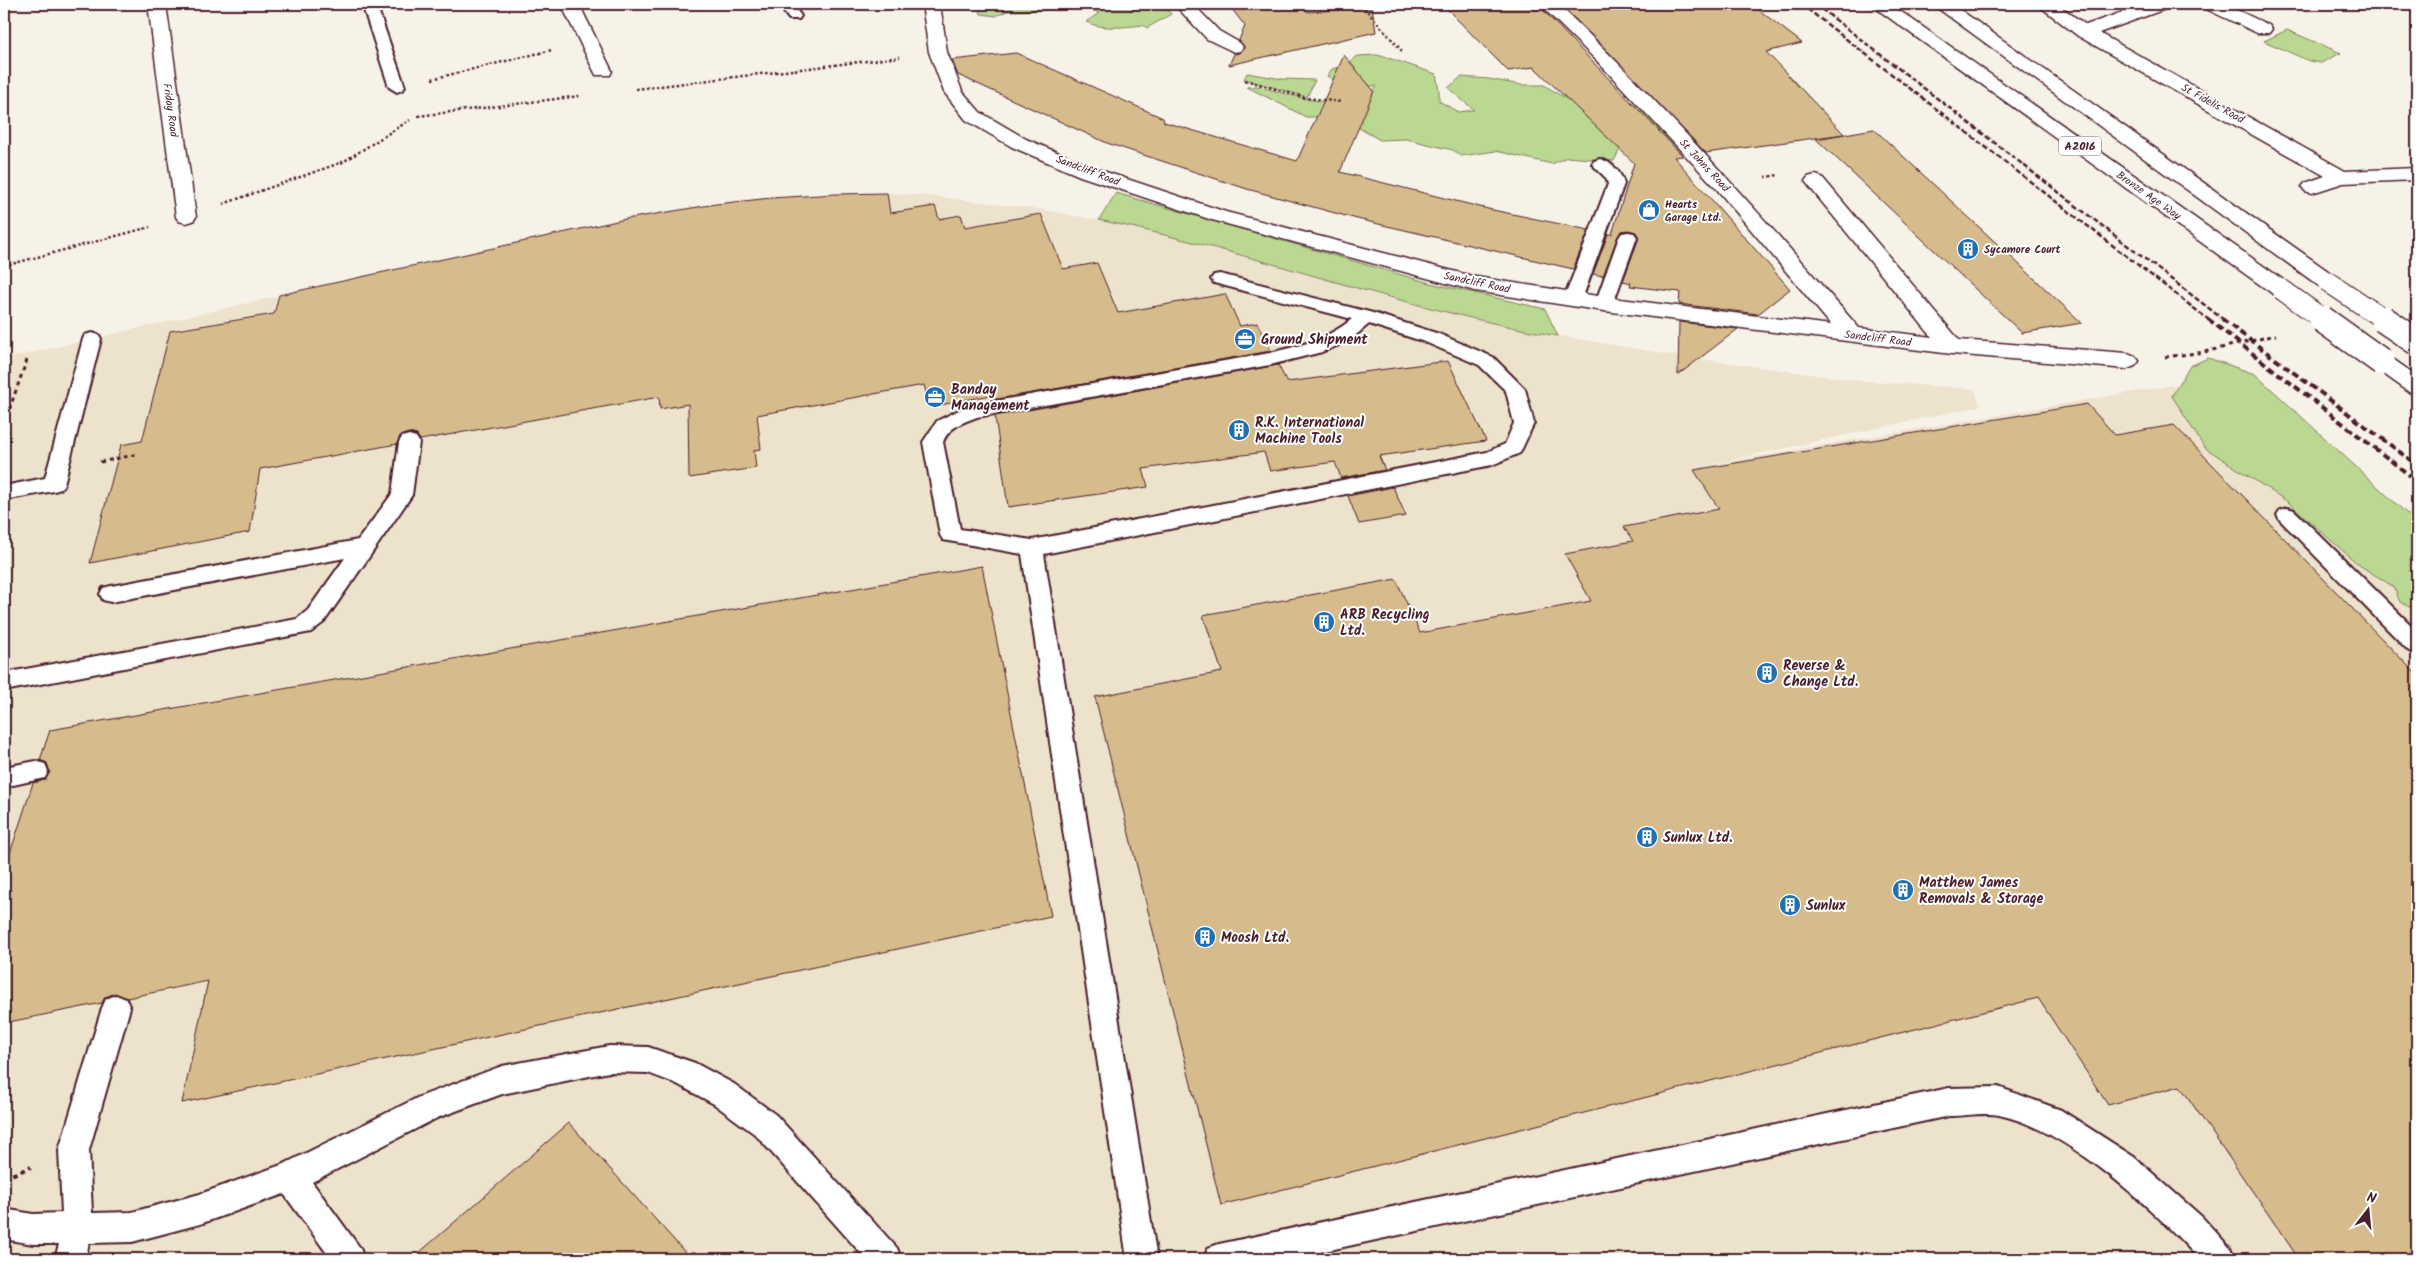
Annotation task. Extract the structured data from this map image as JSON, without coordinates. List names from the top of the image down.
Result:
{
  "streets": {
    "street": [
      "St Fidelis Road",
      "Friday Road",
      "A2016",
      "St Johns Road",
      "Sandcliff Road",
      "Bronze Age Way"
    ]
  },
  "crossings": [
    ["St Johns Road", "Sandcliff Road"]
  ],
  "places": {
    "shop": ["Hearts Garage Ltd."],
    "building": [
      "Sycamore Court",
      "R.K. International Machine Tools",
      "ARB Recycling Ltd.",
      "Reverse & Change Ltd.",
      "Sunlux Ltd.",
      "Matthew James Removals & Storage",
      "Sunlux",
      "Moosh Ltd."
    ],
    "office": ["Ground Shipment", "Banday Management"]
  },
  "north": "top"
}
